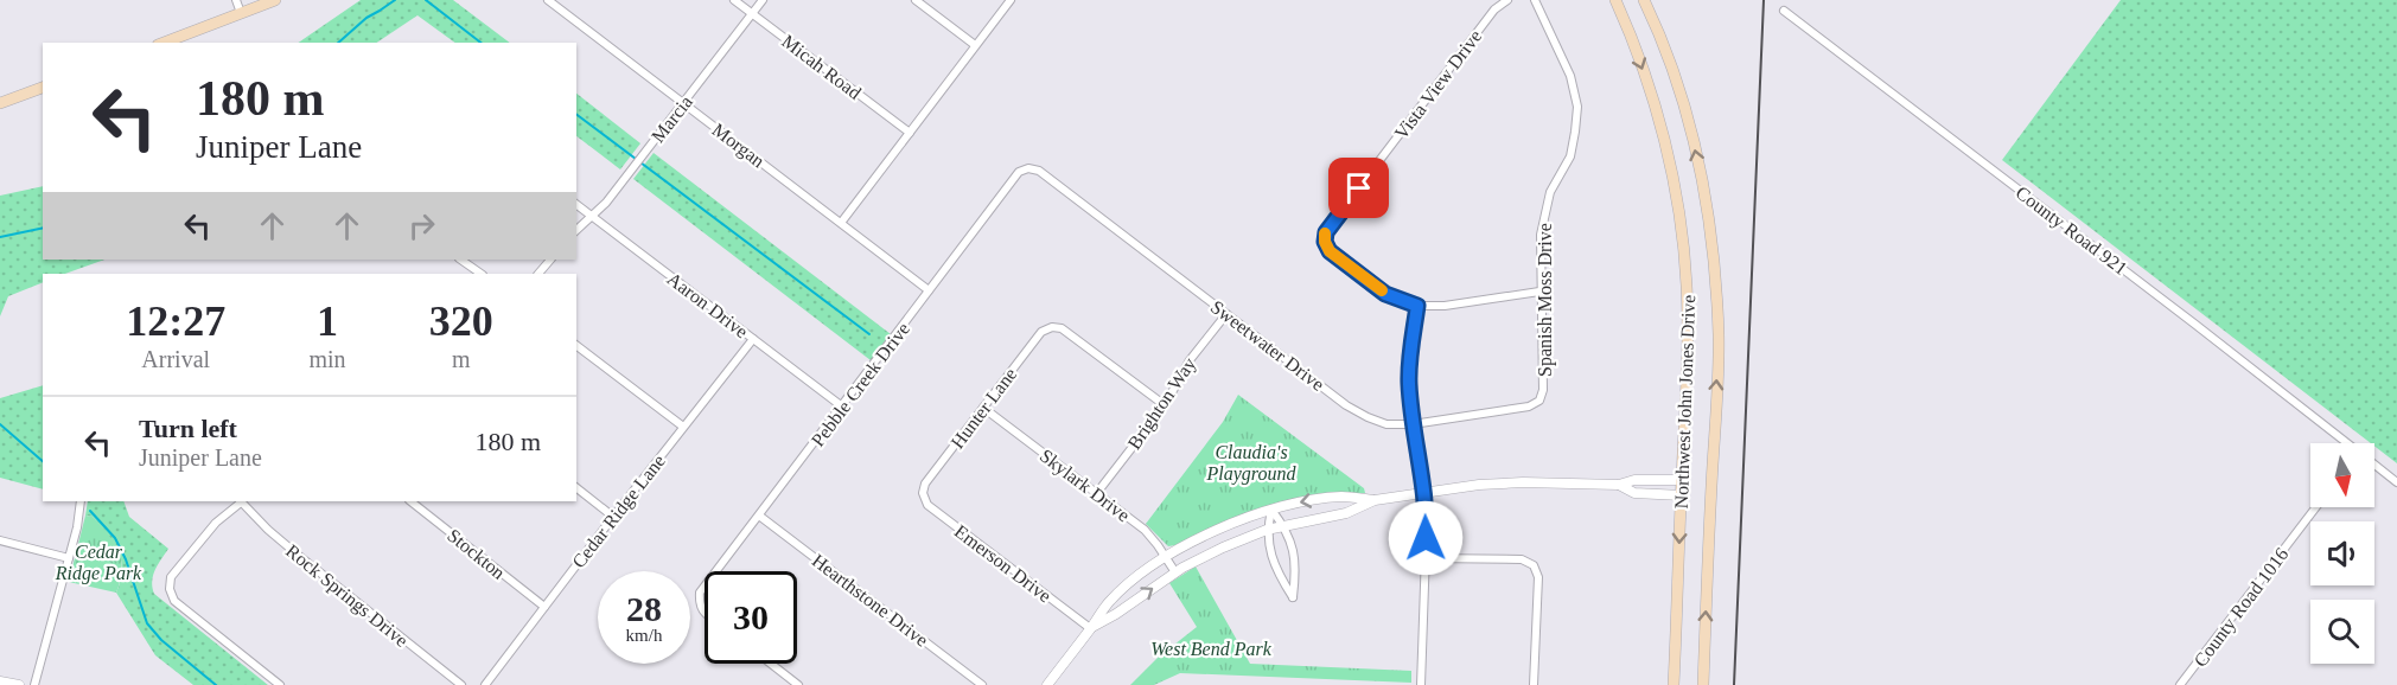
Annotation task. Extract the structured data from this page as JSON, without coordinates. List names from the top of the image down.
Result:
{
  "streets": {
    "main road": ["Northwest John Jones Drive"],
    "street": [
      "Micah Road",
      "Vista View Drive",
      "Marcia",
      "Morgan",
      "County Road 921",
      "Spanish Moss Drive",
      "Aaron Drive",
      "Sweetwater Drive",
      "Pebble Creek Drive",
      "Brighton Way",
      "Hunter Lane",
      "Skylark Drive",
      "Cedar Ridge Lane",
      "Stockton",
      "Emerson Drive",
      "Rock Springs Drive",
      "Hearthstone Drive",
      "County Road 1016"
    ]
  },
  "crossings": [
    ["Micah Road", "Marcia"],
    ["Marcia", "Morgan"],
    ["Marcia", "Aaron Drive"],
    ["Morgan", "Pebble Creek Drive"],
    ["Spanish Moss Drive", "Sweetwater Drive"],
    ["Aaron Drive", "Pebble Creek Drive"],
    ["Aaron Drive", "Cedar Ridge Lane"],
    ["Sweetwater Drive", "Pebble Creek Drive"],
    ["Sweetwater Drive", "Brighton Way"],
    ["Pebble Creek Drive", "Hearthstone Drive"],
    ["Brighton Way", "Hunter Lane"],
    ["Brighton Way", "Skylark Drive"],
    ["Hunter Lane", "Skylark Drive"],
    ["Hunter Lane", "Emerson Drive"],
    ["Cedar Ridge Lane", "Stockton"]
  ],
  "parks": ["Claudia's Playground", "Cedar Ridge Park", "West Bend Park"],
  "north": "bottom",
  "page": {
    "turn": ["180 m", "Juniper Lane"],
    "eta": [
      "12:27",
      "Arrival",
      "1",
      "min",
      "320",
      "m"
    ],
    "list": [
      {
        "name": "Turn left",
        "note": "Juniper Lane",
        "value": "180 m"
      }
    ],
    "speed": "28 km/h",
    "limit": "30"
  }
}
